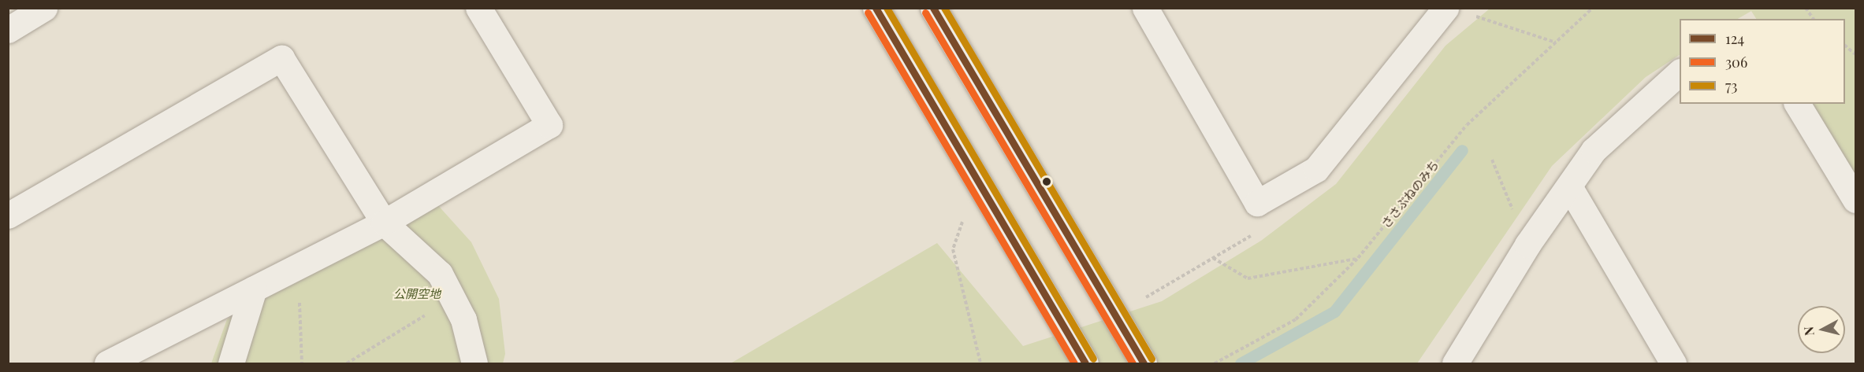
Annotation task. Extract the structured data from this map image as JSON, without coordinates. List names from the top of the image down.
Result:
{
  "streets": {
    "path": ["ささぶねのみち"]
  },
  "parks": ["公開空地"],
  "lines": ["transit line 124", "transit line 73", "transit line 306"],
  "legend": ["124", "306", "73"],
  "north": "left"
}
